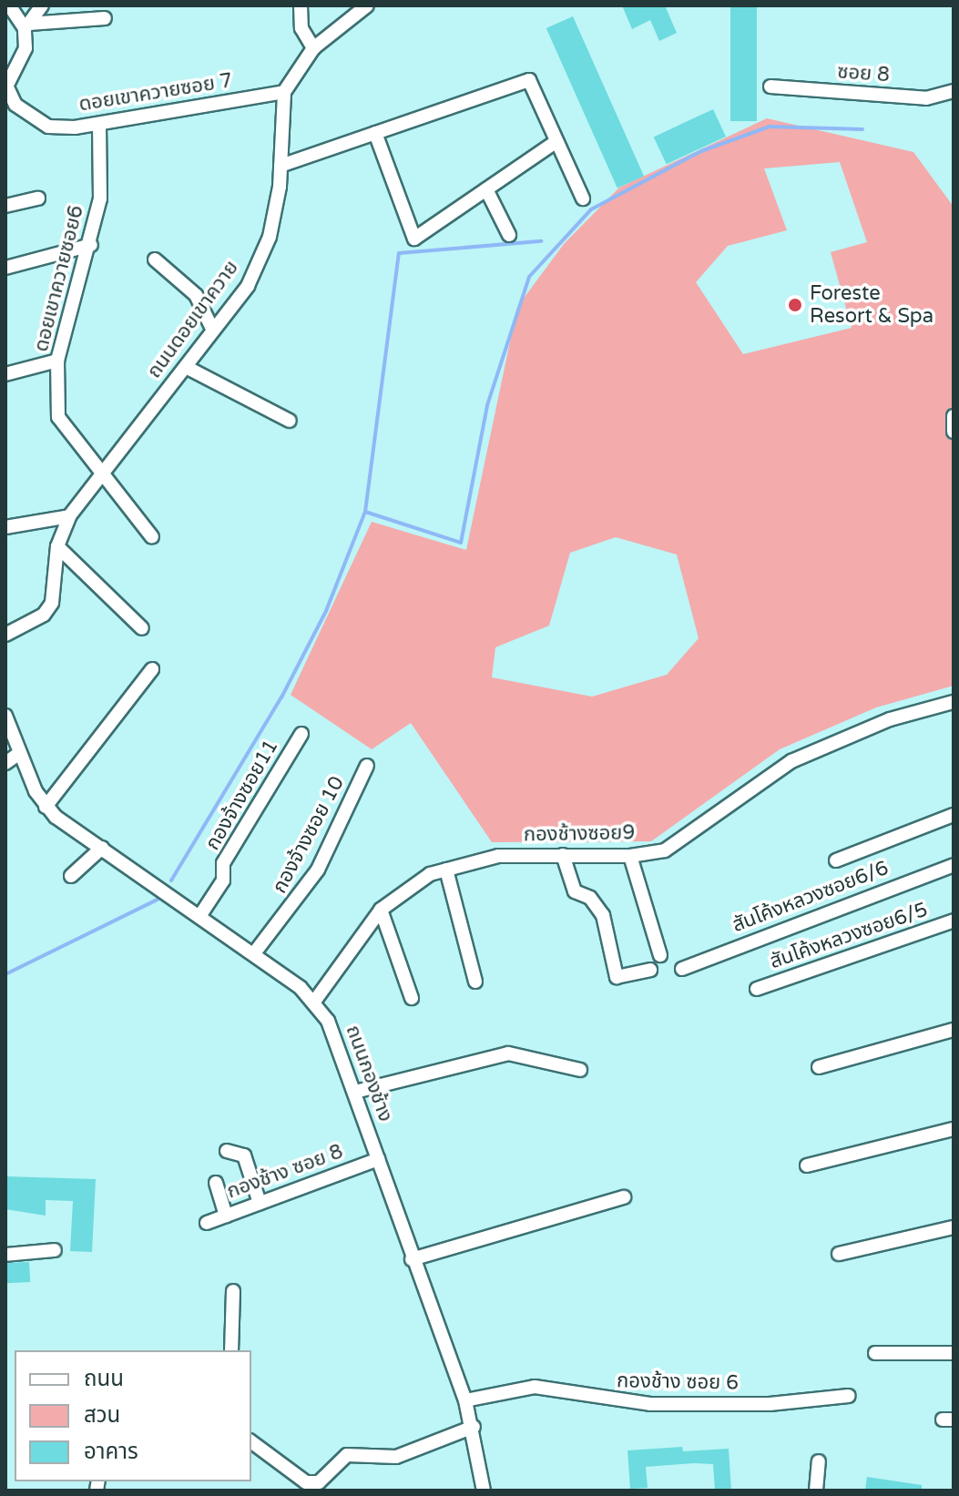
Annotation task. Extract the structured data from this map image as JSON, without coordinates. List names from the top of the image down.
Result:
{
  "streets": {
    "street": [
      "ซอย 8",
      "ดอยเขาควายซอย 7",
      "ดอยเขาควายซอย6",
      "ถนนดอยเขาควาย",
      "กองจ้างซอย11",
      "กองช้างซอย9",
      "กองจ้างซอย 10",
      "สันโค้งหลวงซอย6/6",
      "สันโค้งหลวงซอย6/5",
      "ถนนกองช้าง",
      "กองช้าง ซอย 8",
      "กองช้าง ซอย 6"
    ]
  },
  "crossings": [
    ["ดอยเขาควายซอย 7", "ดอยเขาควายซอย6"],
    ["ดอยเขาควายซอย 7", "ถนนดอยเขาควาย"],
    ["ดอยเขาควายซอย6", "ถนนดอยเขาควาย"],
    ["กองจ้างซอย11", "ถนนกองช้าง"],
    ["กองช้างซอย9", "ถนนกองช้าง"],
    ["กองจ้างซอย 10", "ถนนกองช้าง"],
    ["ถนนกองช้าง", "กองช้าง ซอย 8"],
    ["ถนนกองช้าง", "กองช้าง ซอย 6"]
  ],
  "places": ["Foreste Resort & Spa"],
  "legend": ["ถนน", "สวน", "อาคาร"]
}
